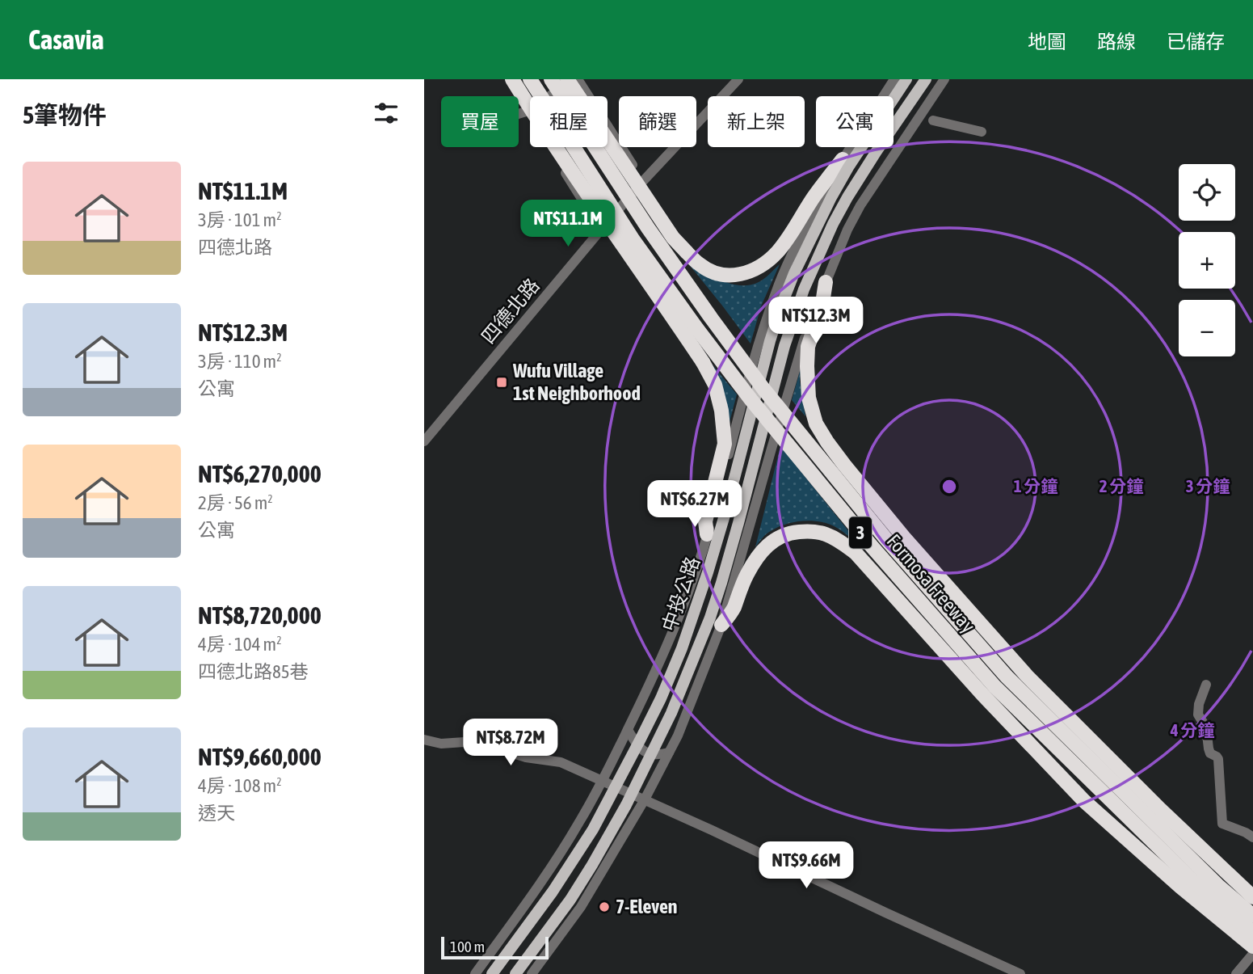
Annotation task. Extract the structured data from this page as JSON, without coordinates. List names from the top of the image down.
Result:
{
  "streets": {
    "highway": ["3", "Formosa Freeway"],
    "main road": ["中投公路"],
    "street": ["四德北路"]
  },
  "places": {
    "transit": ["Wufu Village 1st Neighborhood"],
    "other": ["7-Eleven"]
  },
  "scale_bar": "100 m",
  "page": {
    "header": "Casavia",
    "nav": ["地圖", "路線", "已儲存"],
    "heading": "5筆物件",
    "chip": [
      "買屋",
      "租屋",
      "篩選",
      "新上架",
      "公寓"
    ],
    "list": [
      {
        "name": "NT$11.1M",
        "note": "3房 · 101 m² · 四德北路"
      },
      {
        "name": "NT$12.3M",
        "note": "3房 · 110 m² · 公寓"
      },
      {
        "name": "NT$6,270,000",
        "note": "2房 · 56 m² · 公寓"
      },
      {
        "name": "NT$8,720,000",
        "note": "4房 · 104 m² · 四德北路85巷"
      },
      {
        "name": "NT$9,660,000",
        "note": "4房 · 108 m² · 透天"
      }
    ],
    "map_buttons": ["+", "−"],
    "price": [
      "NT$11.1M",
      "NT$12.3M",
      "NT$6.27M",
      "NT$8.72M",
      "NT$9.66M"
    ],
    "scale": "100 m"
  },
  "rings": [
    "1 分鐘",
    "2 分鐘",
    "3 分鐘",
    "4 分鐘"
  ]
}
